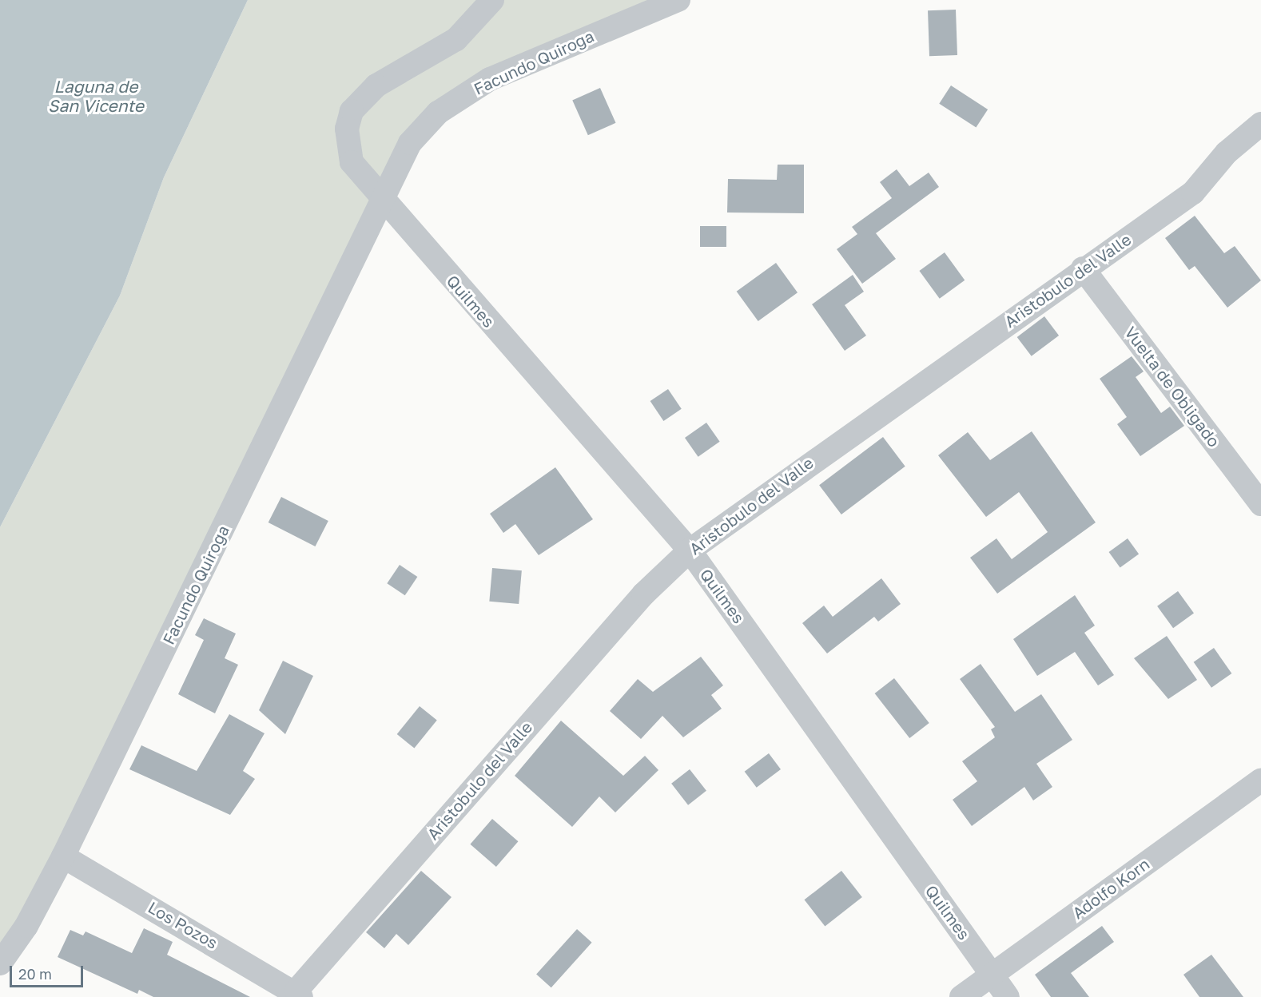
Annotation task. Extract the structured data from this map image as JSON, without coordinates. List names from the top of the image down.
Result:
{
  "streets": {
    "street": [
      "Facundo Quiroga",
      "Aristobulo del Valle",
      "Quilmes",
      "Vuelta de Obligado",
      "Adolfo Korn",
      "Los Pozos"
    ]
  },
  "crossings": [
    ["Facundo Quiroga", "Quilmes"],
    ["Facundo Quiroga", "Los Pozos"],
    ["Aristobulo del Valle", "Quilmes"],
    ["Aristobulo del Valle", "Vuelta de Obligado"],
    ["Aristobulo del Valle", "Los Pozos"],
    ["Quilmes", "Adolfo Korn"]
  ],
  "water": ["Laguna de San Vicente"],
  "scale_bar": "20 m"
}
